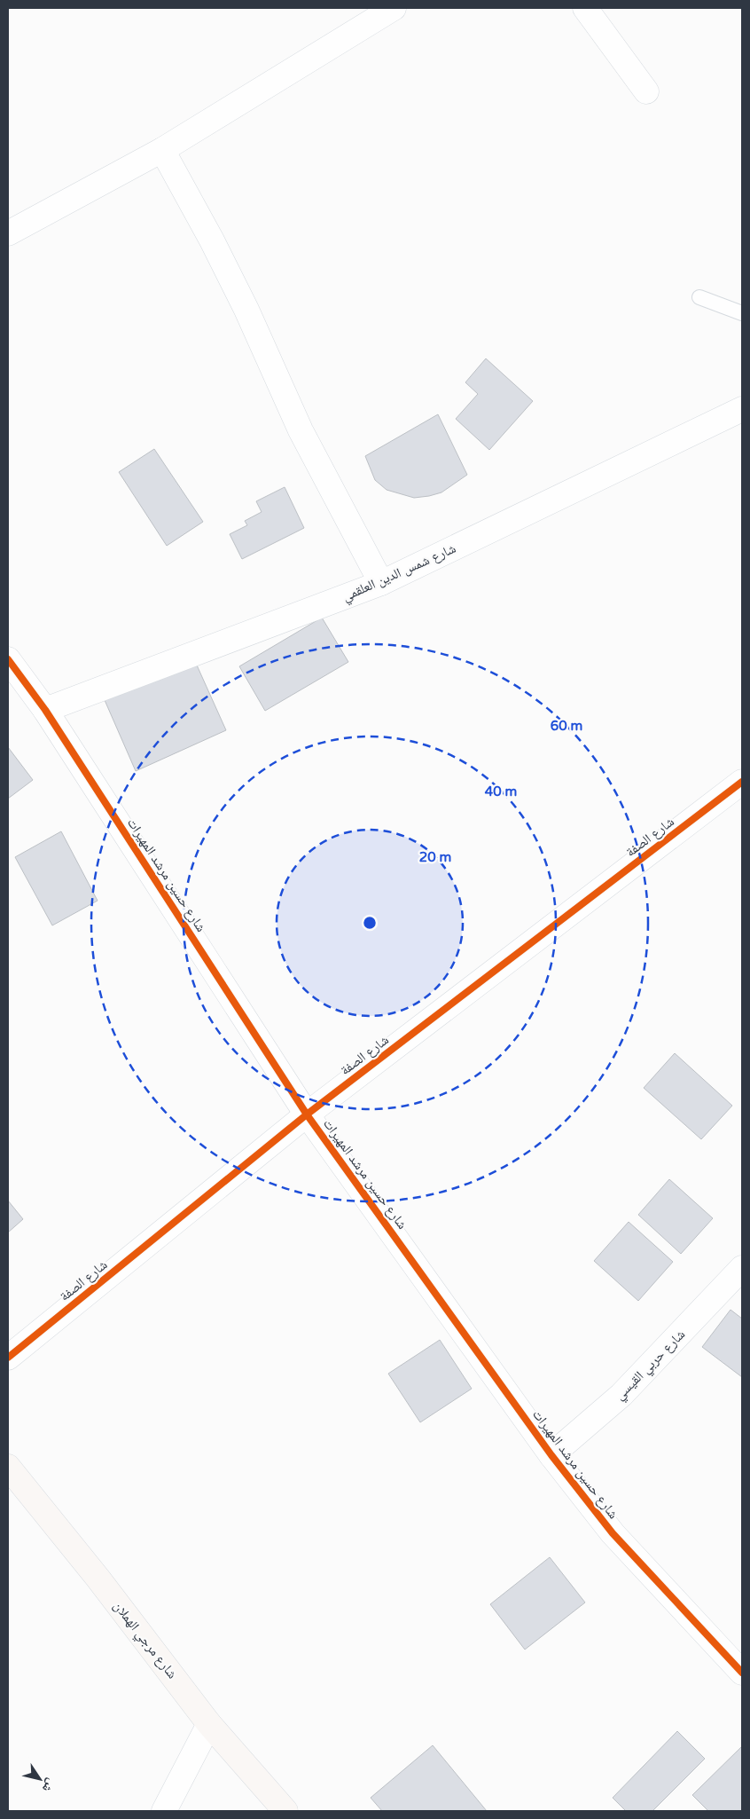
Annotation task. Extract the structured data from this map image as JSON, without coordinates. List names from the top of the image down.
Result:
{
  "streets": {
    "street": [
      "شارع شمس الدين العلقمي",
      "شارع الصفة",
      "شارع حسين مرشد المهيرات",
      "شارع حربي القيسي",
      "شارع مرجي الهملان"
    ]
  },
  "crossings": [
    ["شارع شمس الدين العلقمي", "شارع حسين مرشد المهيرات"],
    ["شارع الصفة", "شارع حسين مرشد المهيرات"],
    ["شارع حسين مرشد المهيرات", "شارع حربي القيسي"]
  ],
  "north": "bottom right",
  "rings": ["60 m", "40 m", "20 m"]
}
